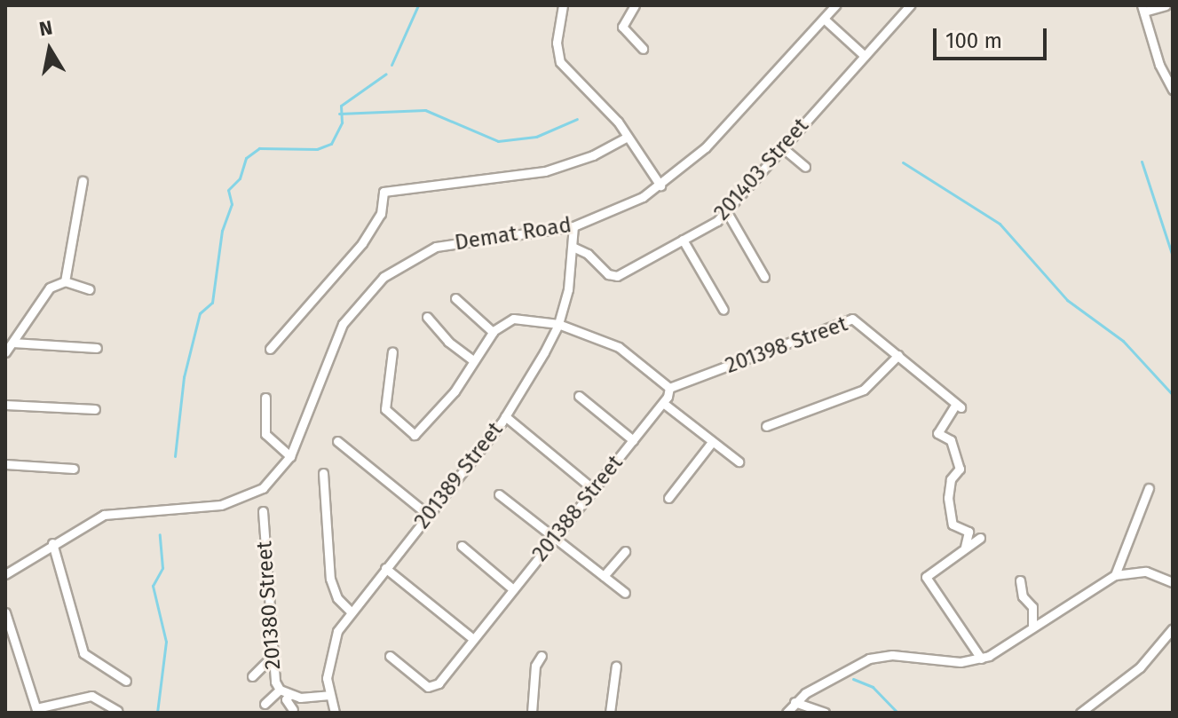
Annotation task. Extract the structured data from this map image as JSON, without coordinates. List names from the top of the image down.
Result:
{
  "streets": {
    "street": [
      "201403 Street",
      "Demat Road",
      "201398 Street",
      "201389 Street",
      "201388 Street",
      "201380 Street"
    ]
  },
  "crossings": [
    ["201403 Street", "201389 Street"],
    ["Demat Road", "201389 Street"],
    ["201398 Street", "201388 Street"],
    ["201389 Street", "201380 Street"]
  ],
  "scale_bar": "100 m",
  "north": "top"
}
